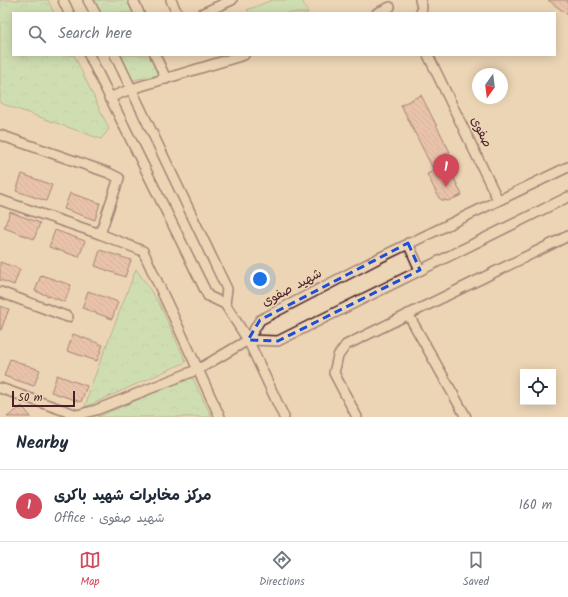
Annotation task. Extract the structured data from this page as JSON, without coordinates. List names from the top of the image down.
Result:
{
  "streets": {
    "street": ["صفوی", "شهید صفوی"]
  },
  "crossings": [
    ["صفوی", "شهید صفوی"]
  ],
  "scale_bar": "50 m",
  "north": "bottom",
  "page": {
    "search": "Search here",
    "pins": "1",
    "scale": "50 m",
    "heading": "Nearby",
    "list": [
      {
        "mark": "1",
        "name": "مرکز مخابرات شهید باکری",
        "note": "Office · شهید صفوی",
        "value": "160 m"
      }
    ],
    "nav": ["Map", "Directions", "Saved"]
  }
}
